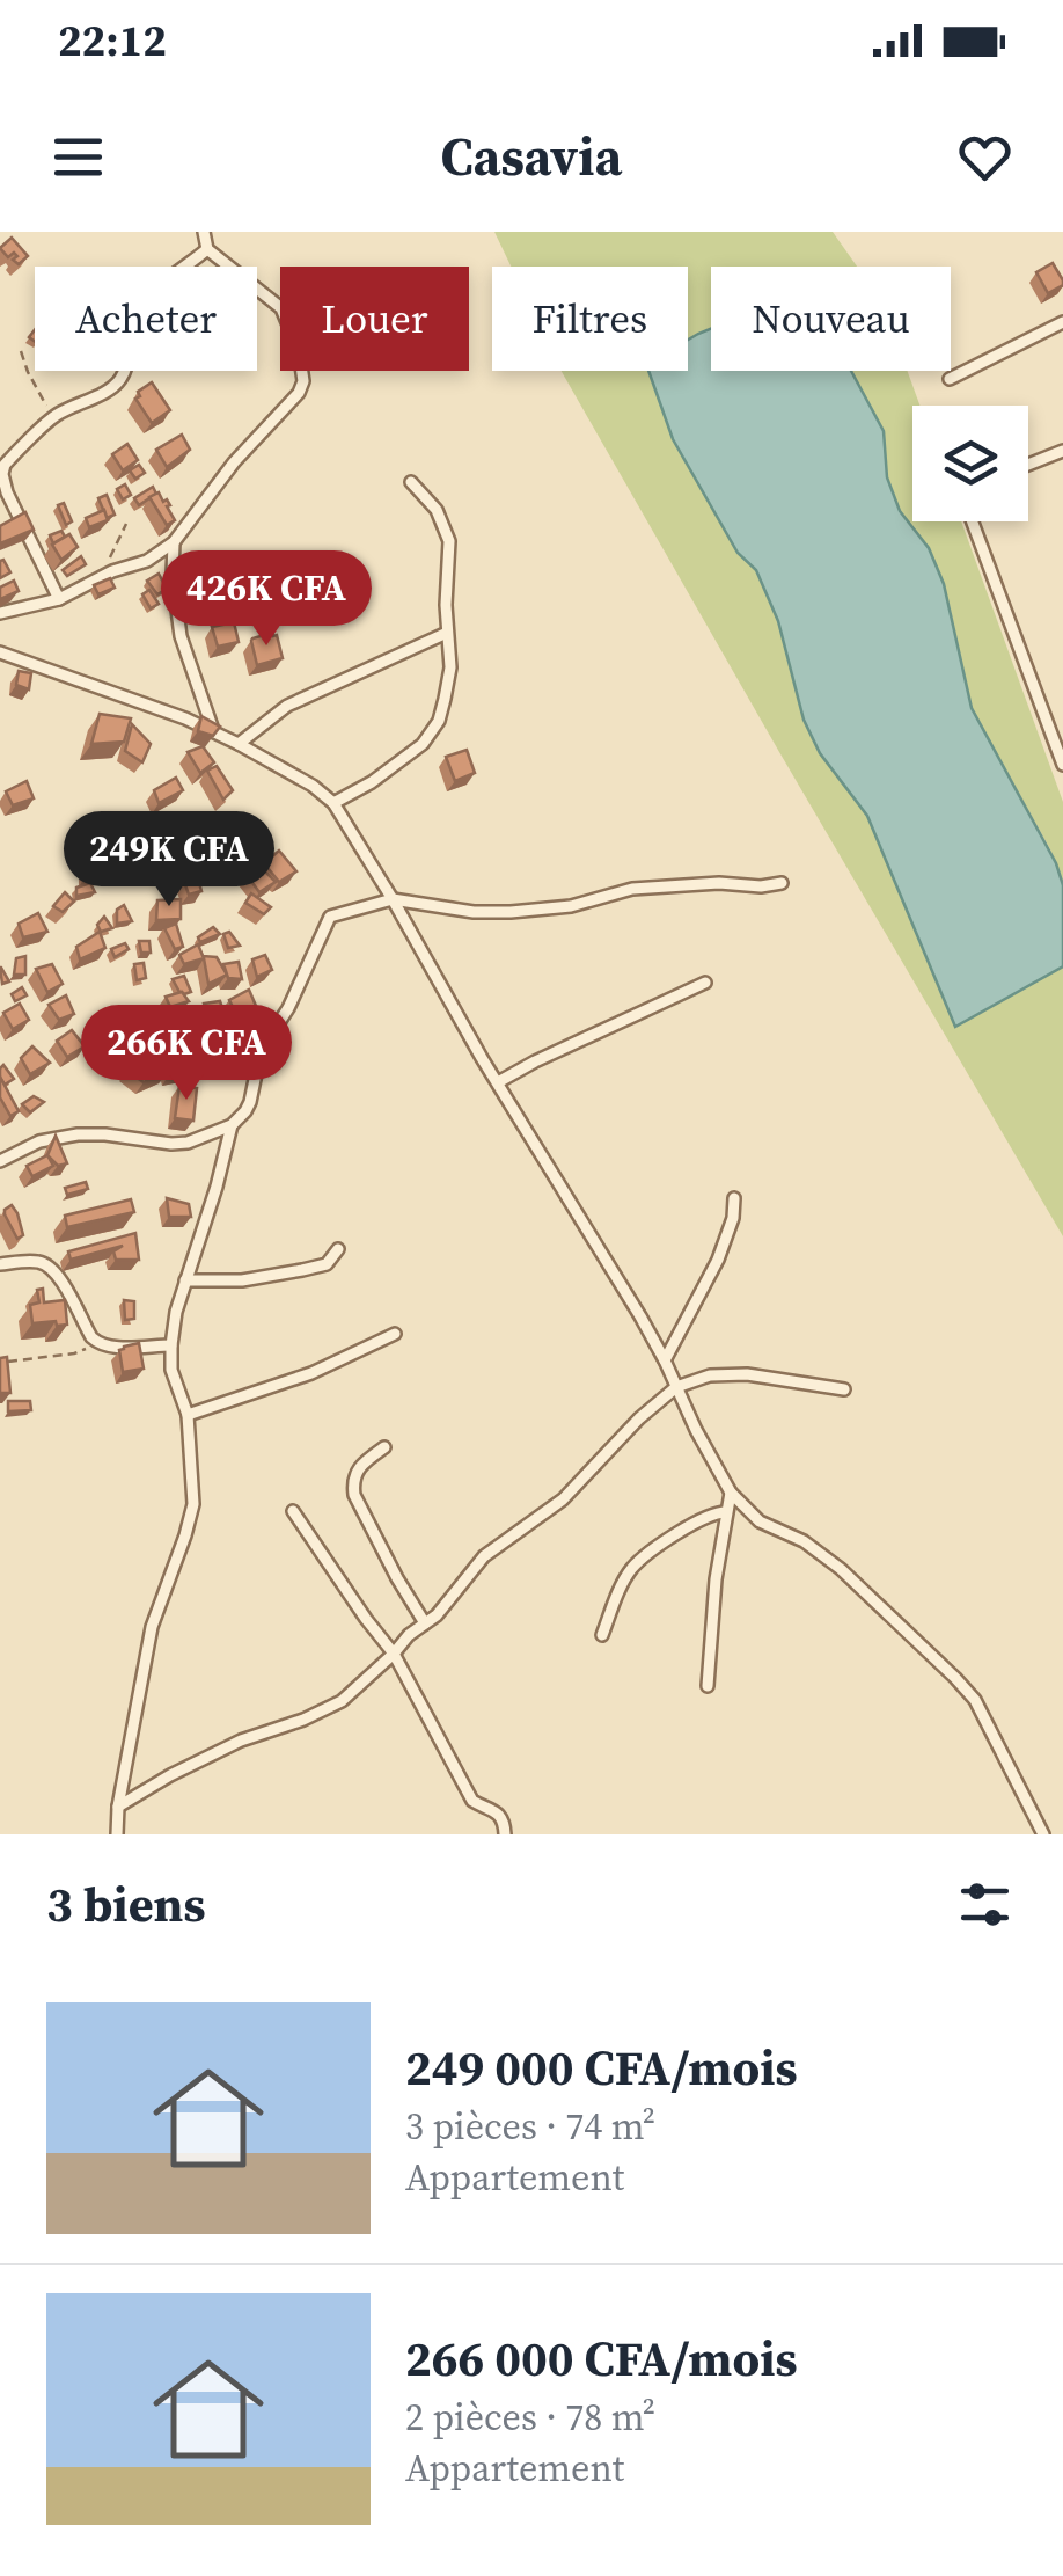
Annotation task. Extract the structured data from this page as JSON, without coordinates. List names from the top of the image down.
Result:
{
  "page": {
    "status": "22:12",
    "header": "Casavia",
    "chip": [
      "Acheter",
      "Louer",
      "Filtres",
      "Nouveau"
    ],
    "price": ["426K CFA", "249K CFA", "266K CFA"],
    "heading": "3 biens",
    "list": [
      {
        "name": "249 000 CFA/mois",
        "note": "3 pièces · 74 m² · Appartement"
      },
      {
        "name": "266 000 CFA/mois",
        "note": "2 pièces · 78 m² · Appartement"
      }
    ]
  }
}
